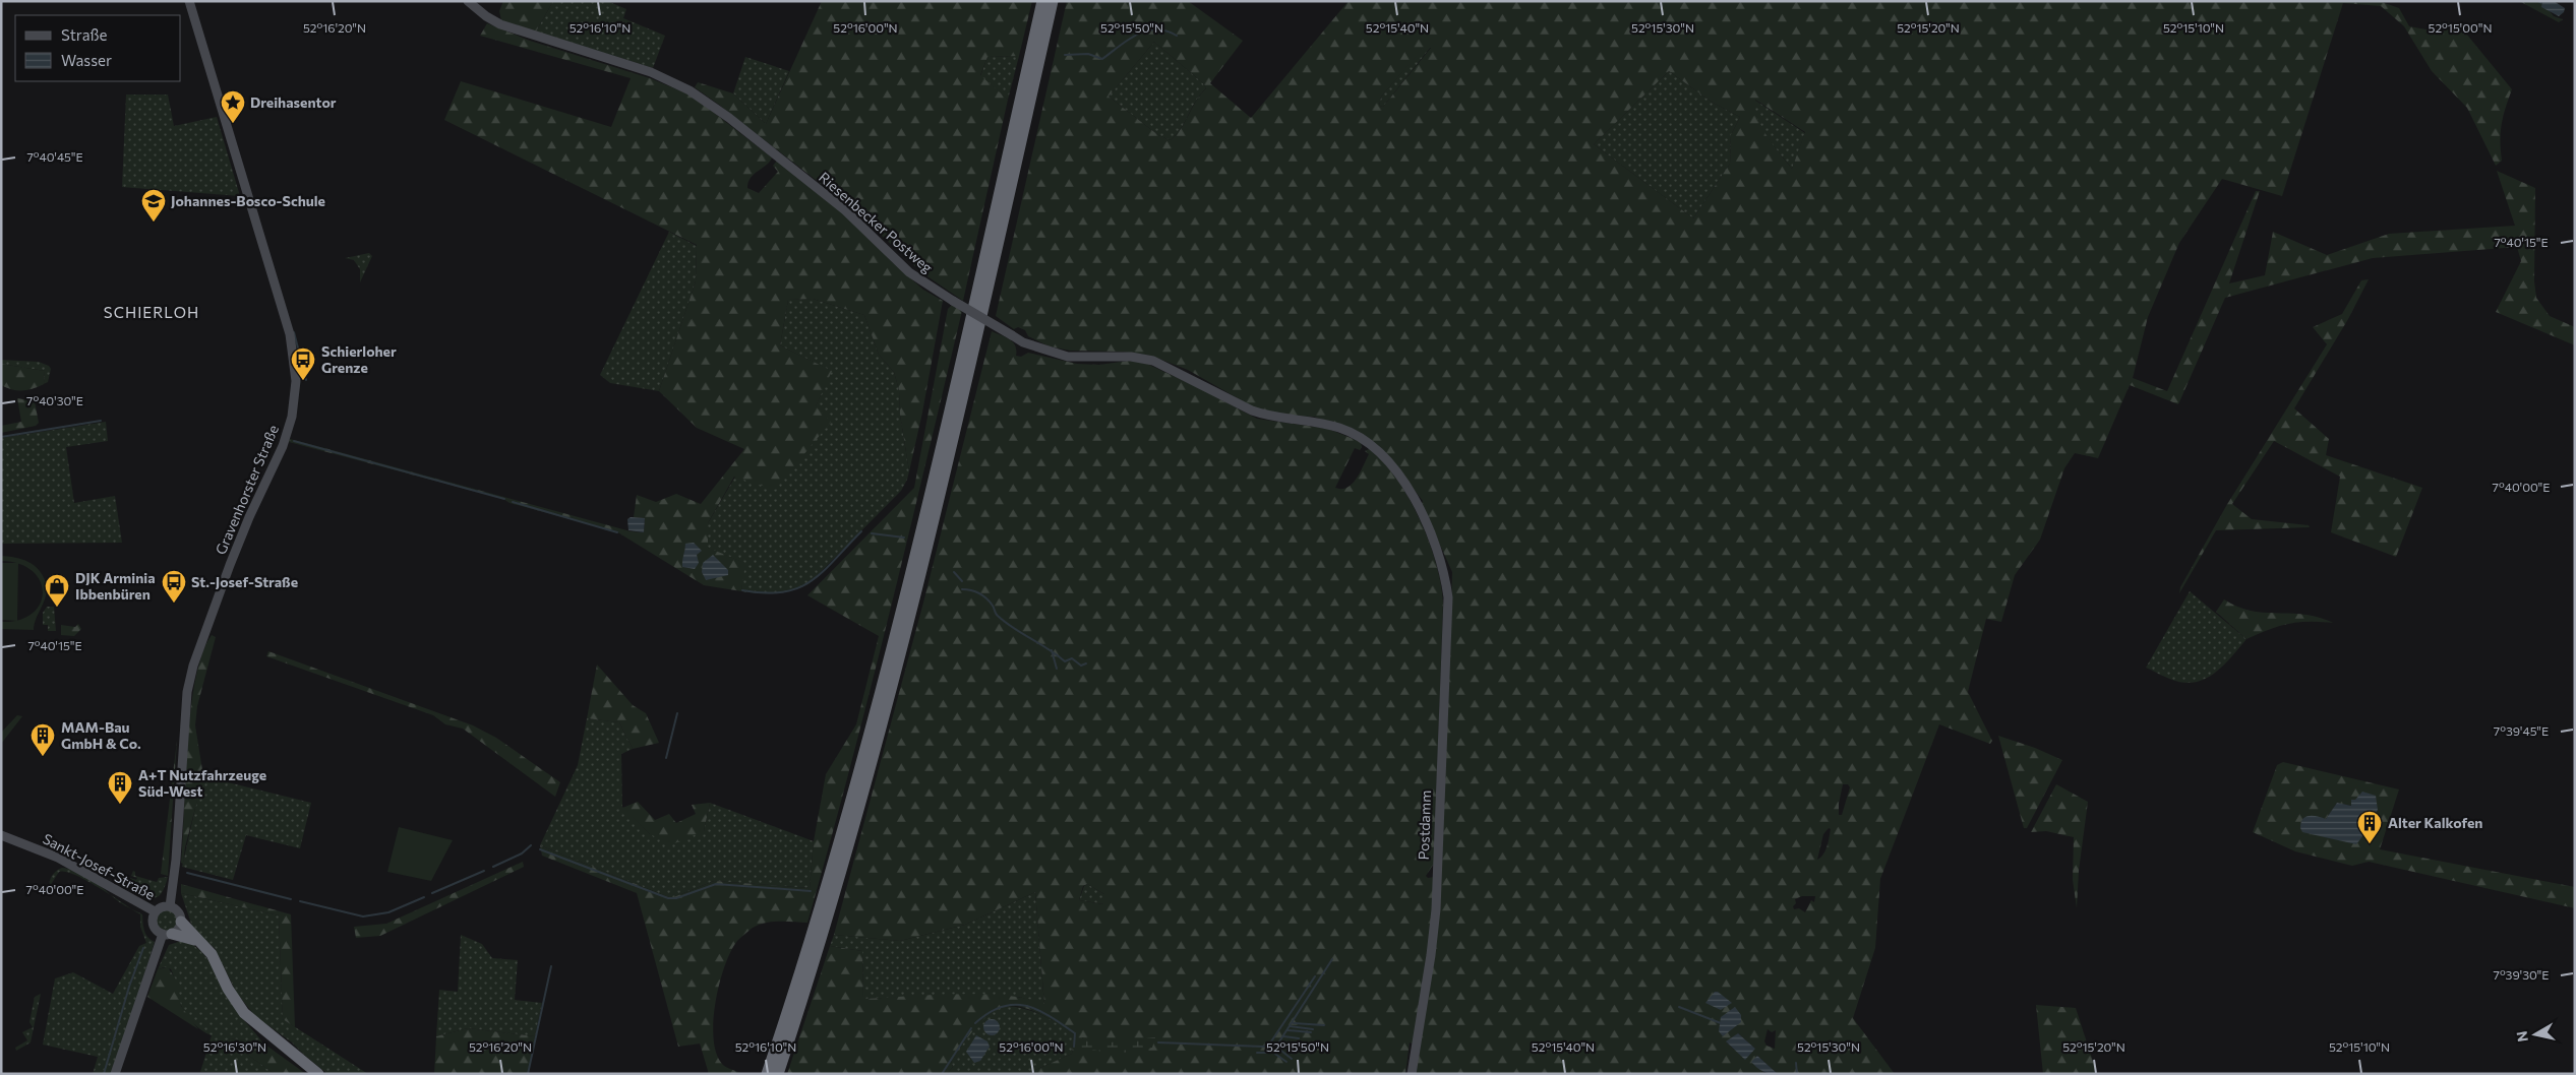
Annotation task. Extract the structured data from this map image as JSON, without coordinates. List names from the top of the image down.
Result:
{
  "streets": {
    "street": [
      "Riesenbecker Postweg",
      "Gravenhorster Straße",
      "Postdamm",
      "Sankt-Josef-Straße"
    ]
  },
  "crossings": [
    ["Riesenbecker Postweg", "Postdamm"],
    ["Gravenhorster Straße", "Sankt-Josef-Straße"]
  ],
  "districts": ["SCHIERLOH"],
  "places": {
    "place": ["Dreihasentor"],
    "school or university": ["Johannes-Bosco-Schule"],
    "bus stop": ["Schierloher Grenze", "St.-Josef-Straße"],
    "shop": ["DJK Arminia Ibbenbüren"],
    "building": ["MAM-Bau GmbH & Co.", "A+T Nutzfahrzeuge Süd-West", "Alter Kalkofen"]
  },
  "legend": ["Straße", "Wasser"],
  "north": "left",
  "coordinates": [
    "52°16'20\"N",
    "52°16'10\"N",
    "52°16'00\"N",
    "52°15'50\"N",
    "52°15'40\"N",
    "52°15'30\"N",
    "52°15'20\"N",
    "52°15'10\"N",
    "52°15'00\"N",
    "7°40'45\"E",
    "7°40'15\"E",
    "7°40'30\"E",
    "7°40'00\"E",
    "7°39'45\"E",
    "7°39'30\"E",
    "52°16'30\"N"
  ]
}
